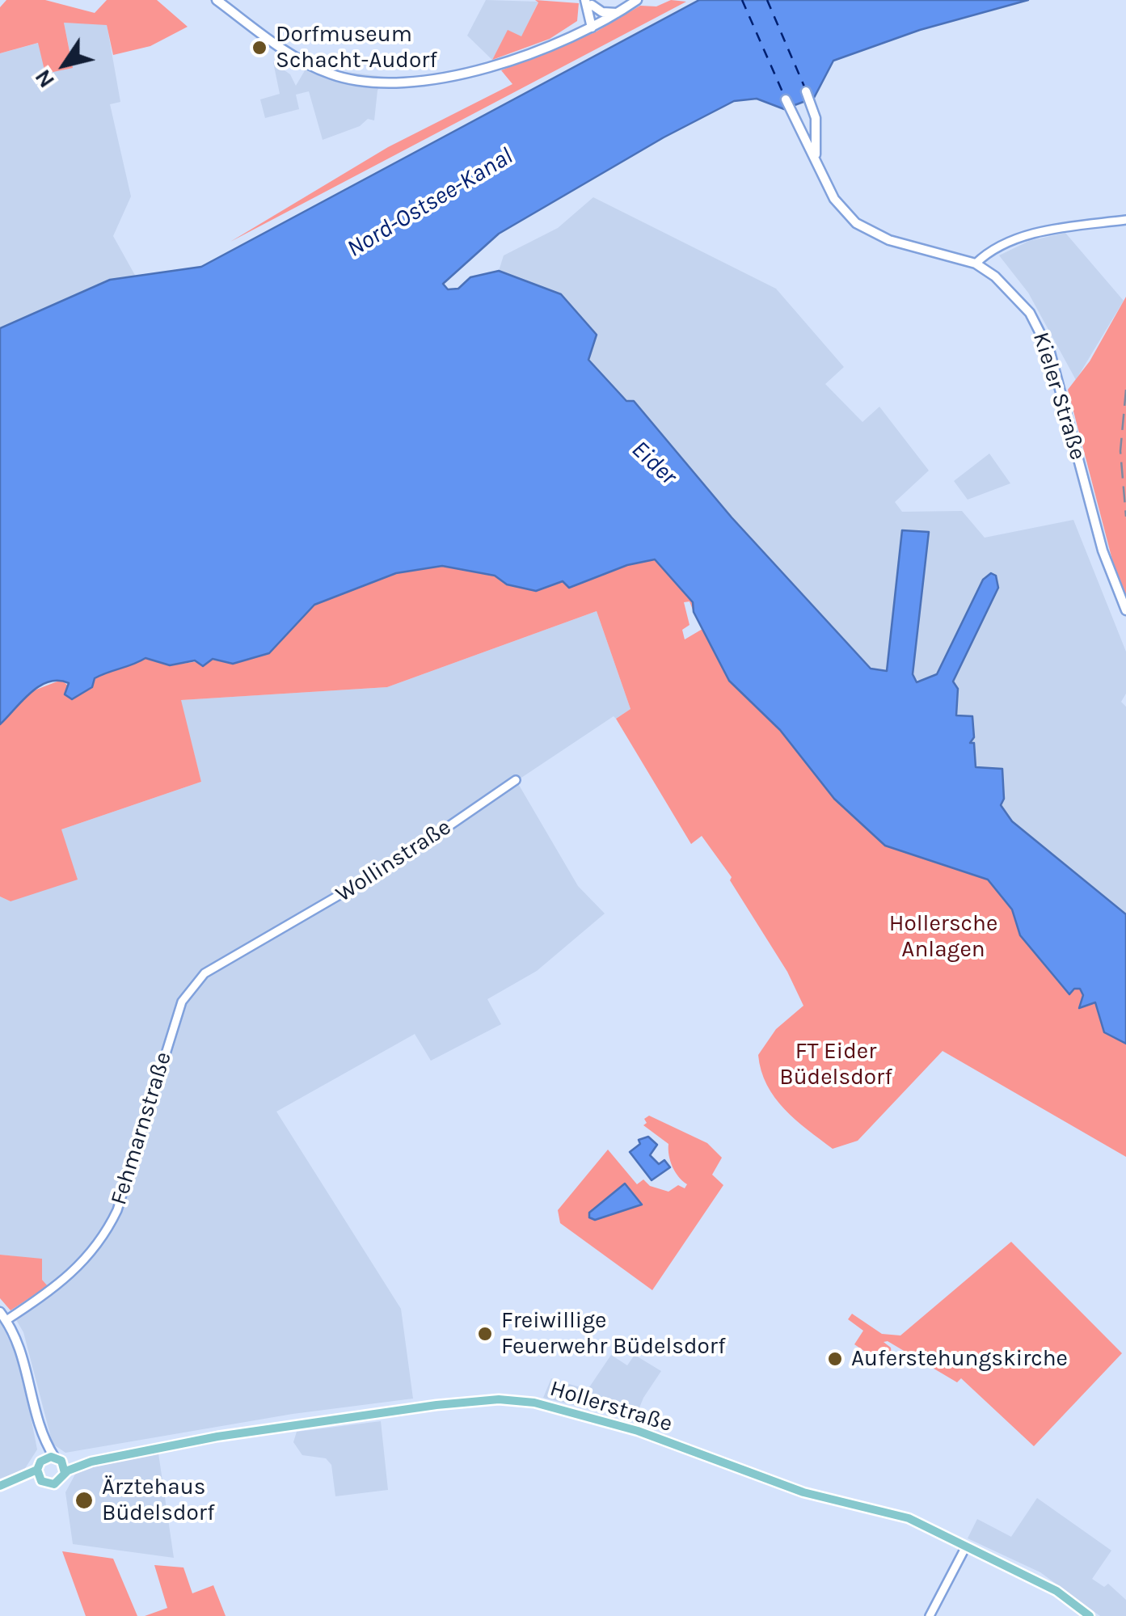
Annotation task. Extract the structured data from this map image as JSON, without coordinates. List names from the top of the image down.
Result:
{
  "streets": {
    "main road": ["Kieler Straße", "Hollerstraße"],
    "street": ["Wollinstraße", "Fehmarnstraße"]
  },
  "crossings": [
    ["Wollinstraße", "Fehmarnstraße"]
  ],
  "water": ["Nord-Ostsee-Kanal", "Eider"],
  "parks": ["Hollersche Anlagen", "FT Eider Büdelsdorf"],
  "places": [
    "Dorfmuseum Schacht-Audorf",
    "Freiwillige Feuerwehr Büdelsdorf",
    "Auferstehungskirche",
    "Ärztehaus Büdelsdorf"
  ],
  "north": "bottom left"
}
